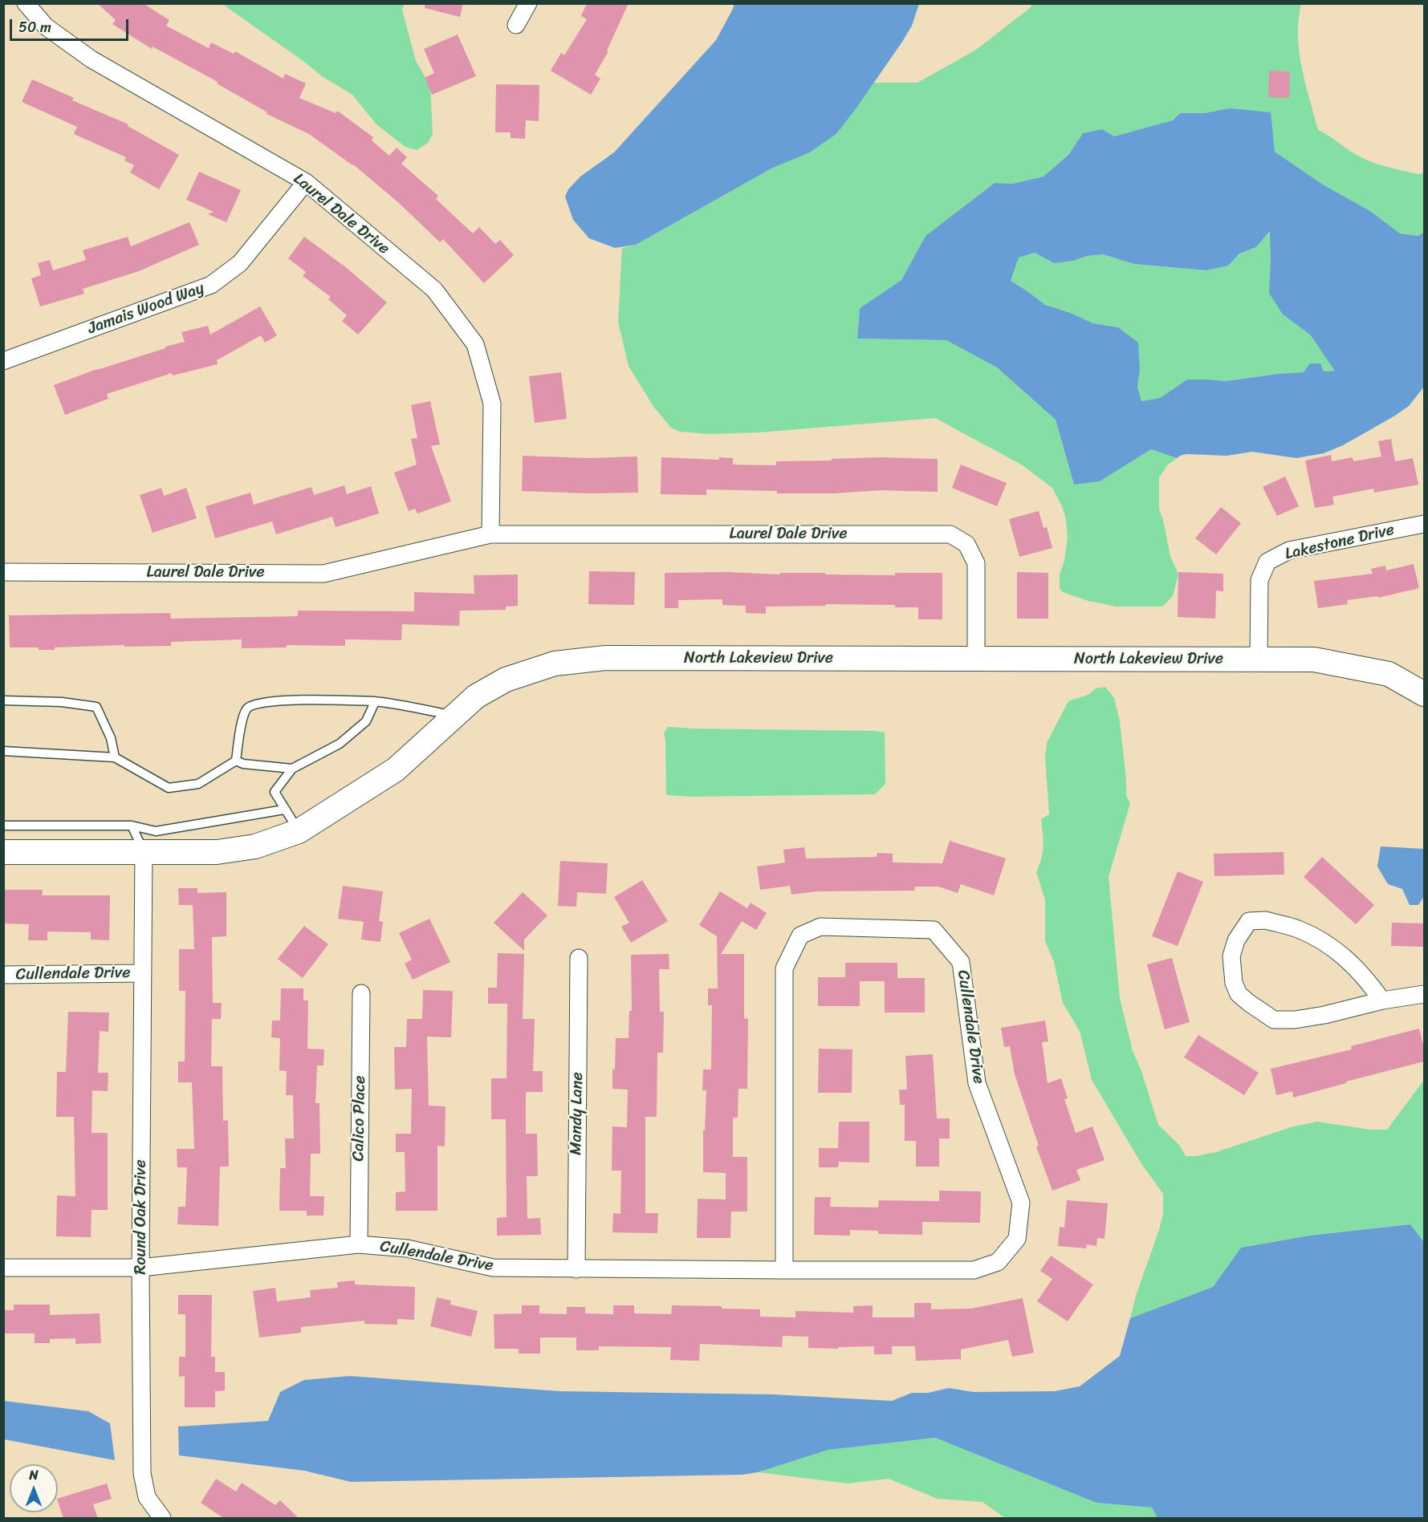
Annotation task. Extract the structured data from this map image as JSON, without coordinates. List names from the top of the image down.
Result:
{
  "streets": {
    "street": [
      "Laurel Dale Drive",
      "Jamais Wood Way",
      "Lakestone Drive",
      "North Lakeview Drive",
      "Cullendale Drive",
      "Mandy Lane",
      "Calico Place",
      "Round Oak Drive"
    ]
  },
  "crossings": [
    ["Laurel Dale Drive", "Jamais Wood Way"],
    ["Laurel Dale Drive", "North Lakeview Drive"],
    ["Lakestone Drive", "North Lakeview Drive"],
    ["North Lakeview Drive", "Round Oak Drive"],
    ["Cullendale Drive", "Mandy Lane"],
    ["Cullendale Drive", "Calico Place"],
    ["Cullendale Drive", "Round Oak Drive"]
  ],
  "scale_bar": "50 m",
  "north": "top"
}
